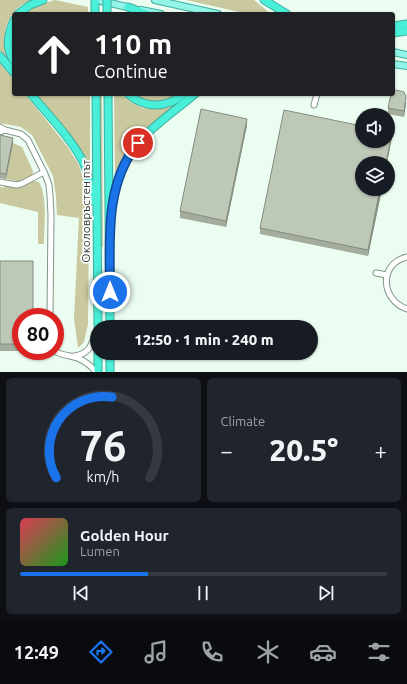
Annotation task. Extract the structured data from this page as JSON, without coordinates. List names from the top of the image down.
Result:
{
  "streets": {
    "highway": ["Околовръстен път"]
  },
  "page": {
    "turn": ["110 m", "Continue"],
    "limit": "80",
    "trip": "12:50 · 1 min · 240 m",
    "tile": "Climate",
    "heat": ["−", "20.5°", "+"],
    "song": ["Golden Hour", "Lumen"],
    "tabs": "12:49",
    "gauge": ["76", "km/h"]
  }
}
